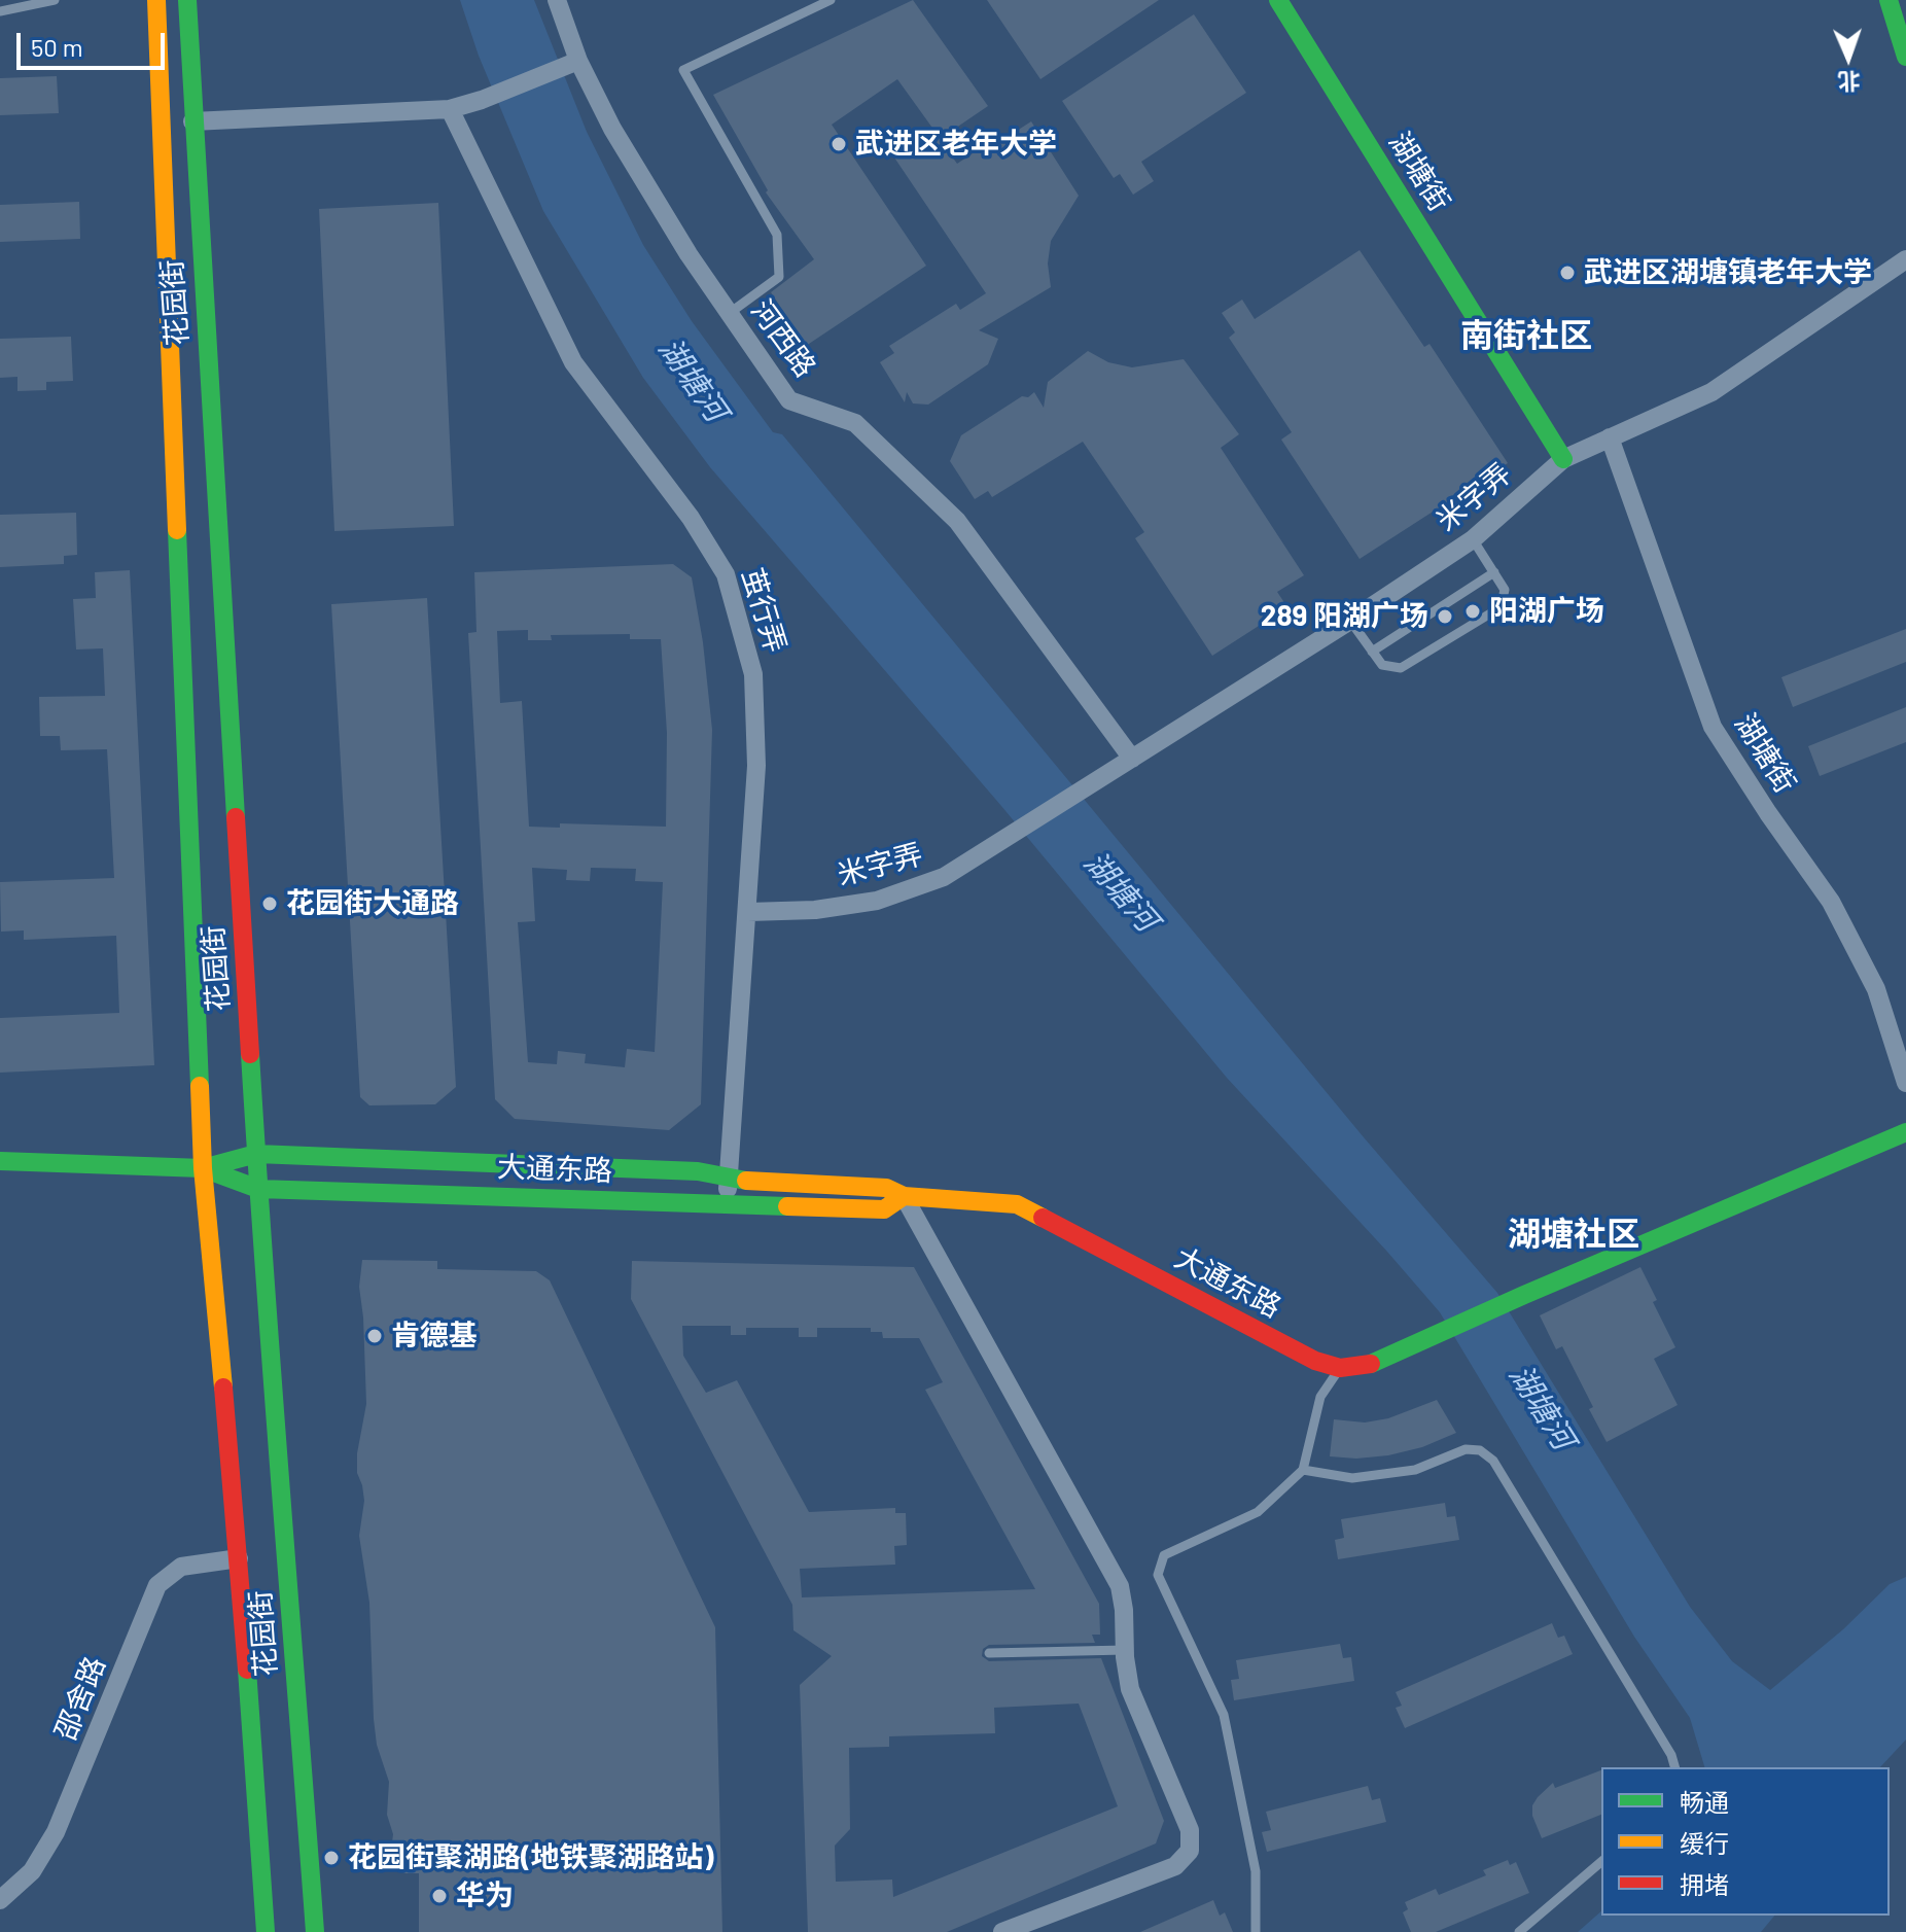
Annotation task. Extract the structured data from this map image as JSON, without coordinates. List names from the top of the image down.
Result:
{
  "streets": {
    "main road": ["湖塘街", "花园街", "大通东路"],
    "street": [
      "河西路",
      "米字弄",
      "茧行弄",
      "邵舍路"
    ]
  },
  "crossings": [
    ["湖塘街", "米字弄"],
    ["花园街", "大通东路"],
    ["花园街", "邵舍路"],
    ["河西路", "米字弄"],
    ["米字弄", "茧行弄"],
    ["茧行弄", "大通东路"]
  ],
  "districts": ["南街社区", "湖塘社区"],
  "water": ["湖塘河"],
  "places": [
    "武进区老年大学",
    "武进区湖塘镇老年大学",
    "阳湖广场",
    "289 阳湖广场",
    "花园街大通路",
    "肯德基",
    "花园街聚湖路(地铁聚湖路站)",
    "华为"
  ],
  "legend": ["畅通", "缓行", "拥堵"],
  "scale_bar": "50 m",
  "north": "bottom"
}
